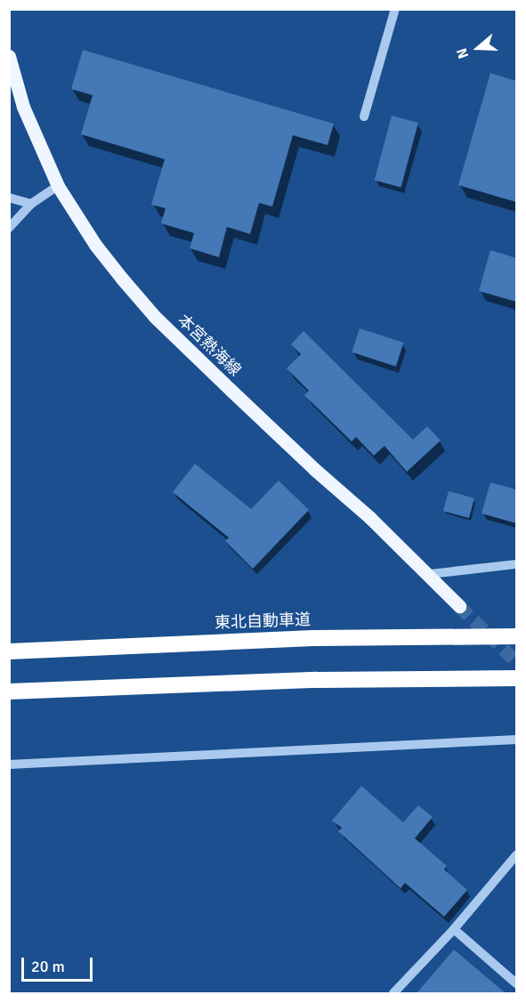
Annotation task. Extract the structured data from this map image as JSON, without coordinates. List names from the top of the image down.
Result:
{
  "streets": {
    "highway": ["東北自動車道"],
    "main road": ["本宮熱海線"]
  },
  "scale_bar": "20 m",
  "north": "left"
}
